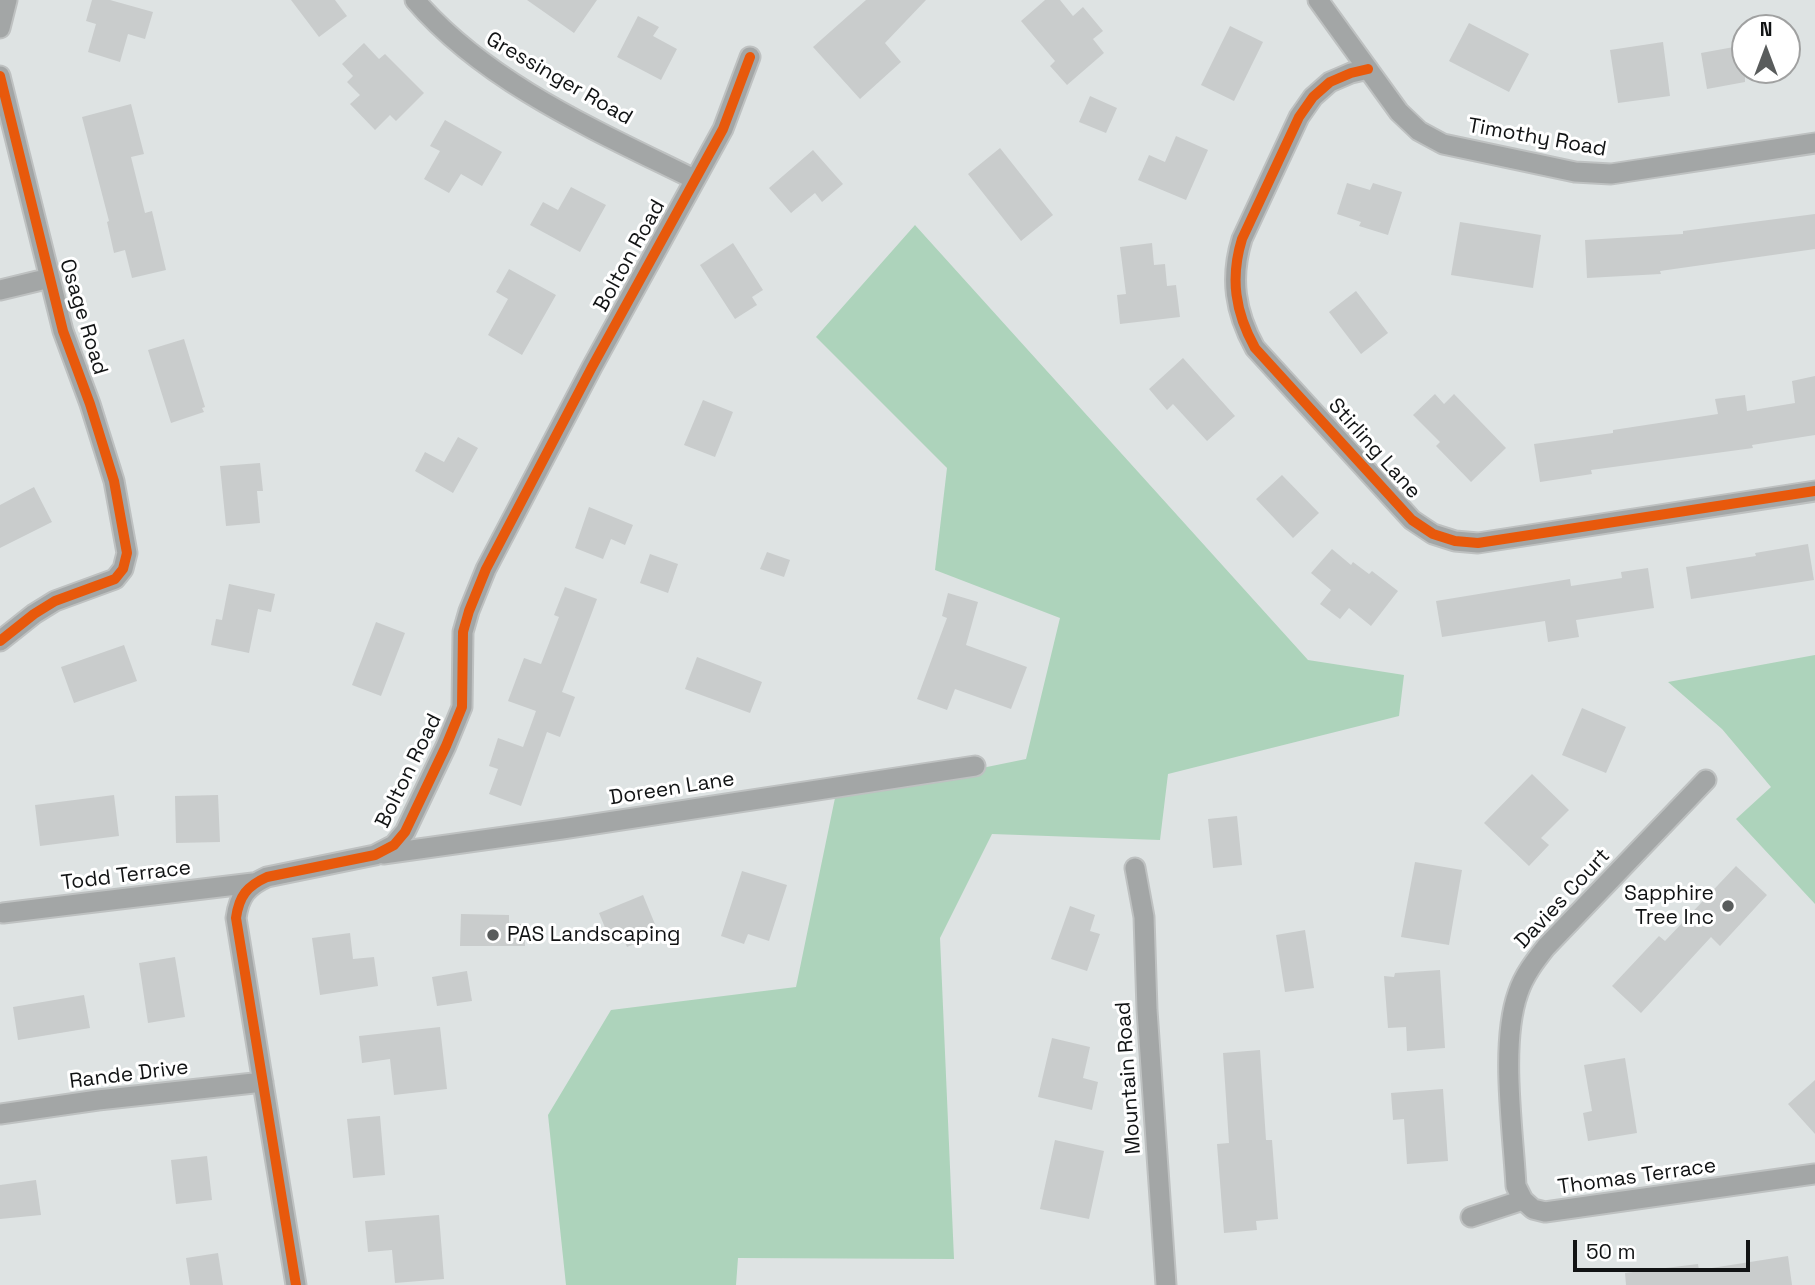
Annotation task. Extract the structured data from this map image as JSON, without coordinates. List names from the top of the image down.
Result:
{
  "streets": {
    "street": [
      "Gressinger Road",
      "Timothy Road",
      "Bolton Road",
      "Osage Road",
      "Stirling Lane",
      "Doreen Lane",
      "Todd Terrace",
      "Davies Court",
      "Rande Drive",
      "Mountain Road",
      "Thomas Terrace"
    ]
  },
  "crossings": [
    ["Gressinger Road", "Bolton Road"],
    ["Timothy Road", "Stirling Lane"],
    ["Bolton Road", "Doreen Lane"],
    ["Bolton Road", "Todd Terrace"],
    ["Davies Court", "Thomas Terrace"]
  ],
  "places": ["Sapphire Tree Inc", "PAS Landscaping"],
  "scale_bar": "50 m",
  "north": "top"
}
